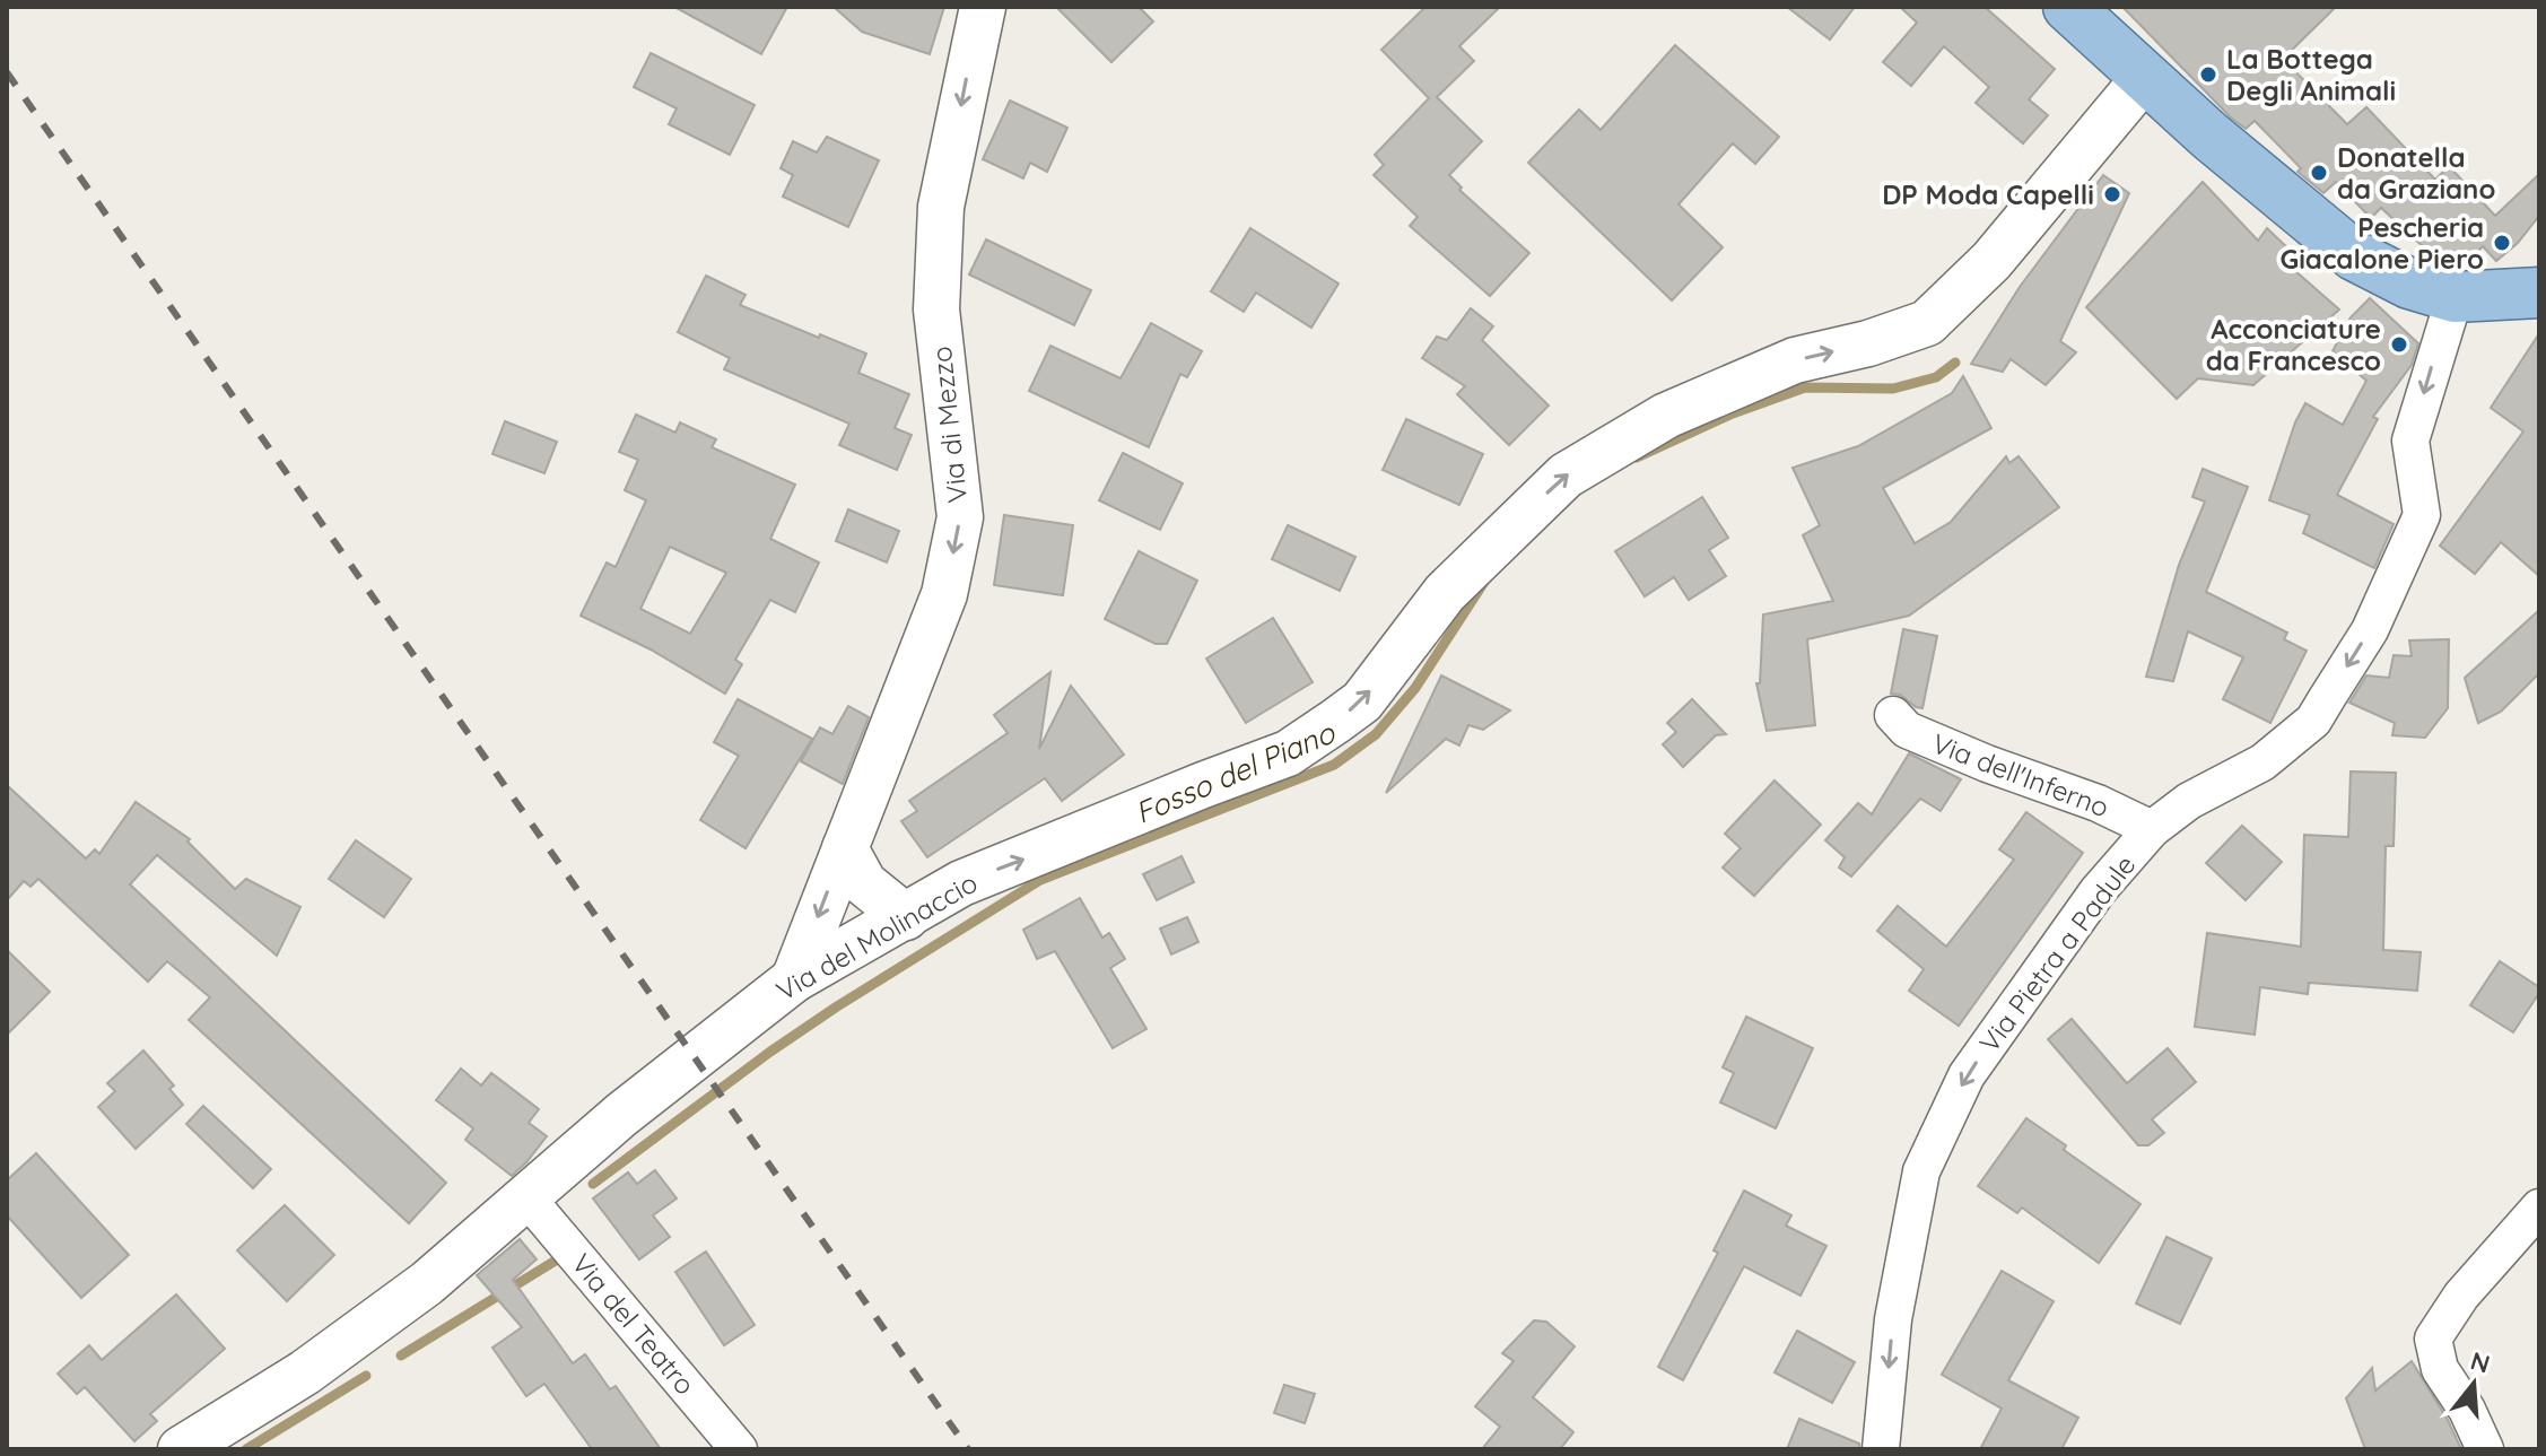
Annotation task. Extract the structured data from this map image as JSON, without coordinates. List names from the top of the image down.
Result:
{
  "streets": {
    "street": [
      "Via di Mezzo",
      "Via dell'Inferno",
      "Via del Molinaccio",
      "Via Pietra a Padule",
      "Via del Teatro"
    ]
  },
  "crossings": [
    ["Via di Mezzo", "Via del Molinaccio"],
    ["Via dell'Inferno", "Via Pietra a Padule"],
    ["Via del Molinaccio", "Via del Teatro"]
  ],
  "one_way": ["Via di Mezzo", "Via del Molinaccio", "Via Pietra a Padule"],
  "water": ["Fosso del Piano"],
  "places": [
    "La Bottega Degli Animali",
    "Donatella da Graziano",
    "DP Moda Capelli",
    "Pescheria Giacalone Piero",
    "Acconciature da Francesco"
  ],
  "north": "top"
}
